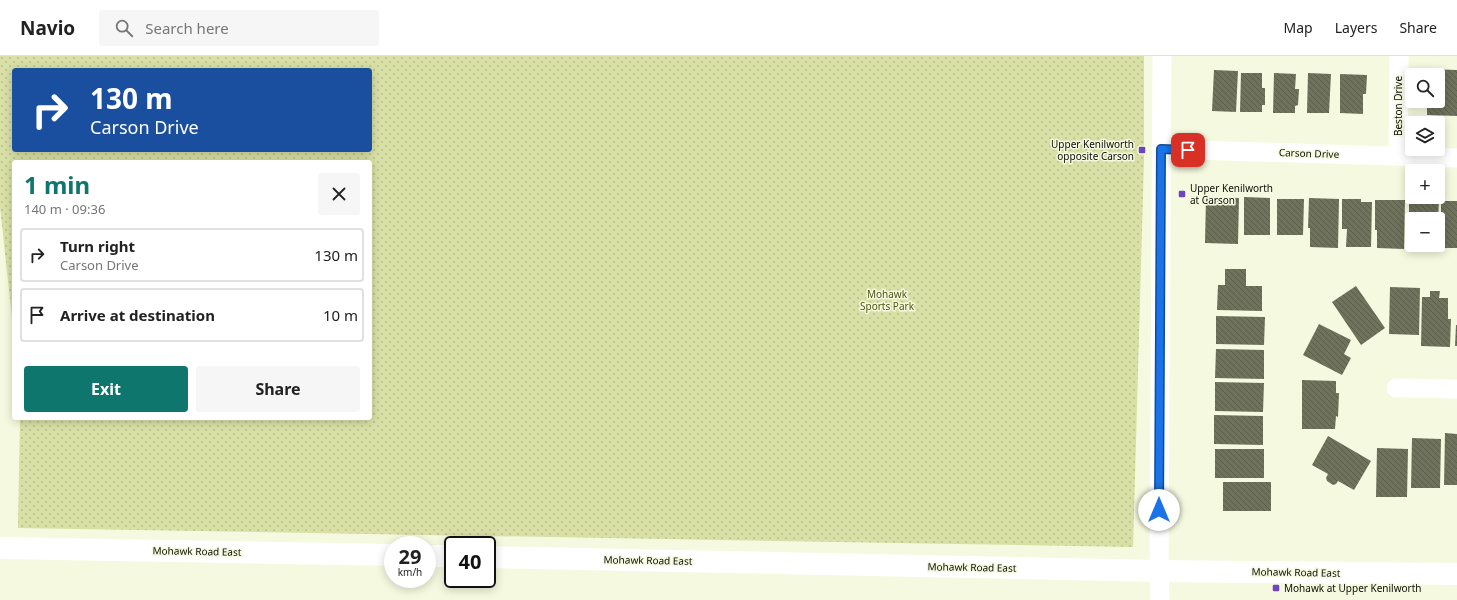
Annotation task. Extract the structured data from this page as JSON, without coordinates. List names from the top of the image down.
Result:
{
  "streets": {
    "main road": ["Mohawk Road East"],
    "street": ["Beston Drive", "Carson Drive"]
  },
  "crossings": [
    ["Beston Drive", "Carson Drive"]
  ],
  "parks": ["Mohawk Sports Park"],
  "places": {
    "transit": ["Upper Kenilworth opposite Carson", "Upper Kenilworth at Carson", "Mohawk at Upper Kenilworth"]
  },
  "page": {
    "header": "Navio",
    "search": "Search here",
    "nav": ["Map", "Layers", "Share"],
    "map_buttons": ["+", "−"],
    "turn": ["130 m", "Carson Drive"],
    "heading": ["1 min", "140 m · 09:36"],
    "list": [
      {
        "name": "Turn right",
        "note": "Carson Drive",
        "value": "130 m"
      },
      {
        "name": "Arrive at destination",
        "value": "10 m"
      }
    ],
    "buttons": ["Exit", "Share"],
    "speed": "29 km/h",
    "limit": "40"
  }
}
